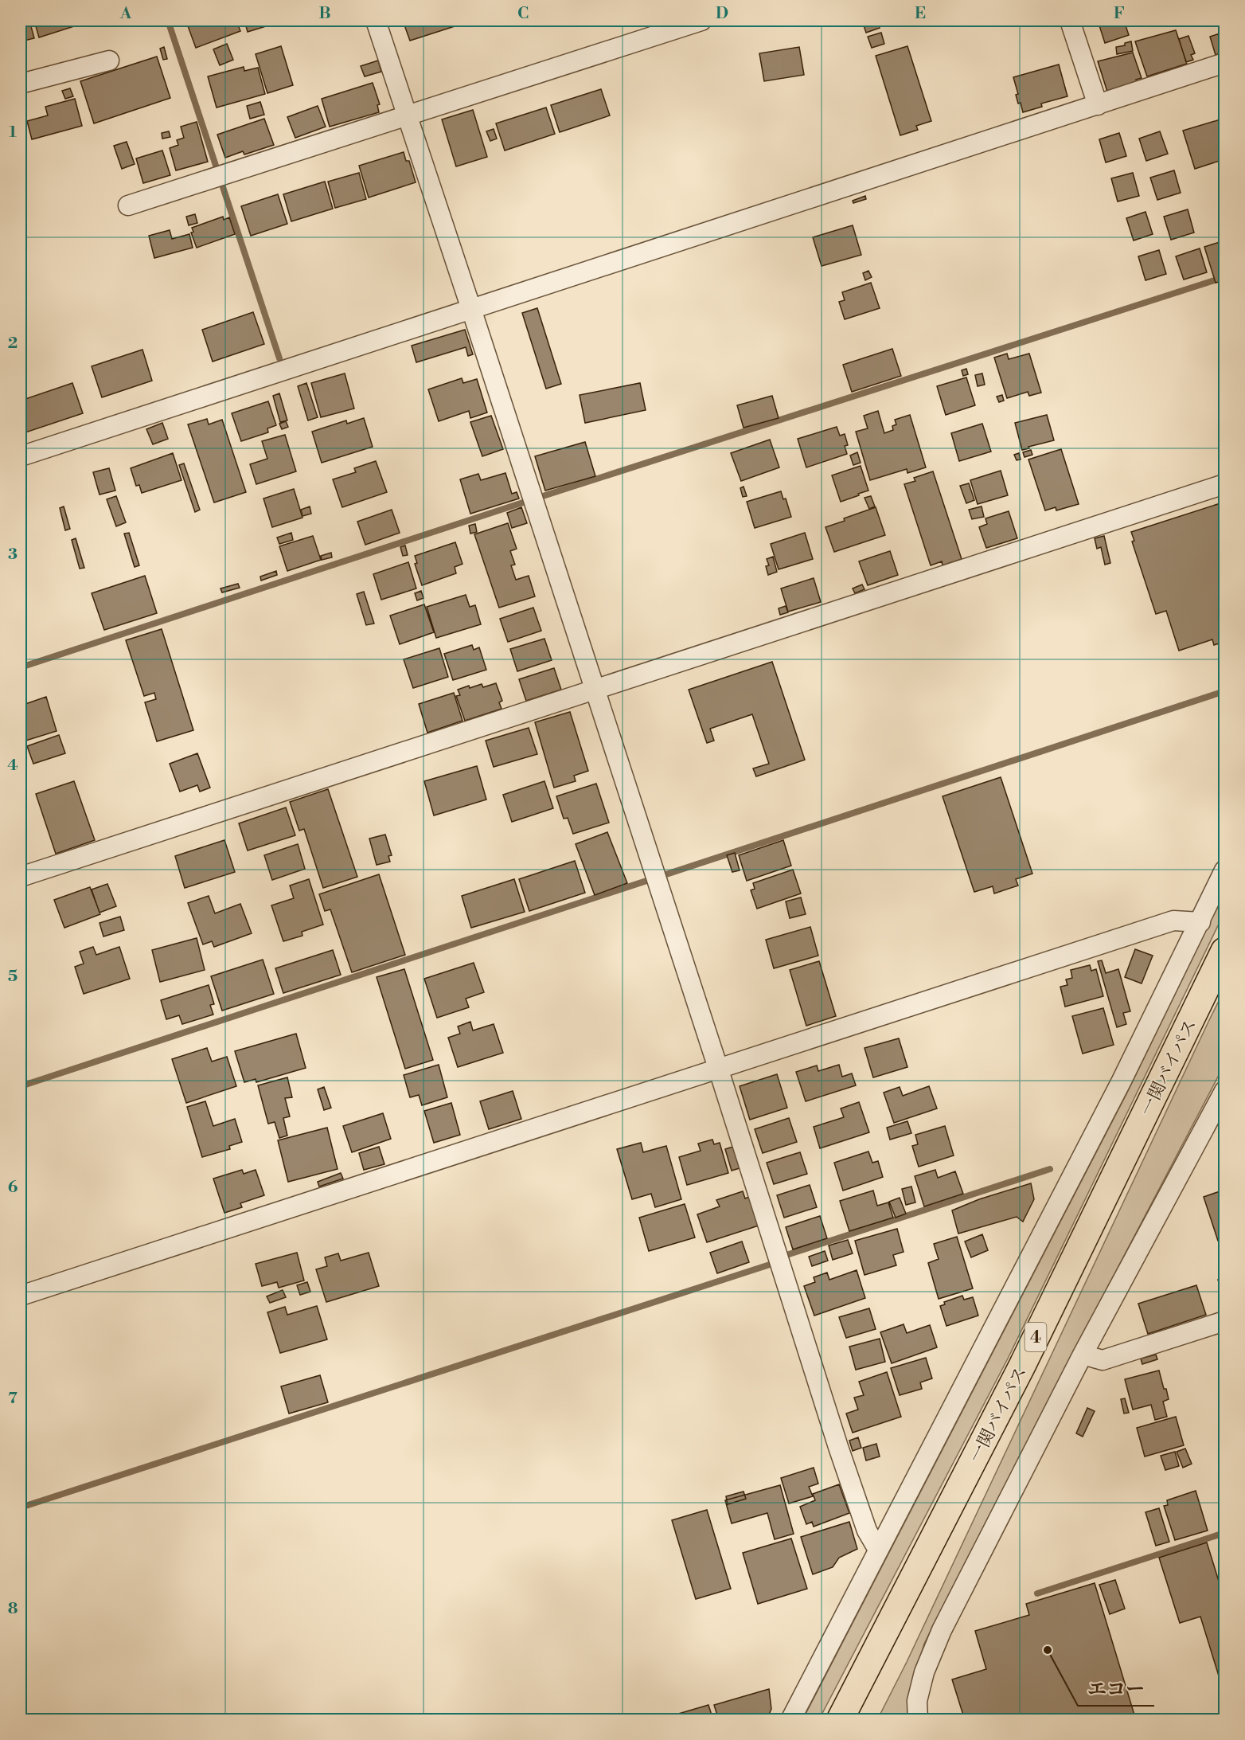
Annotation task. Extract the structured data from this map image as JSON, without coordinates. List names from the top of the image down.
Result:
{
  "streets": {
    "highway": ["一関バイパス", "4"]
  },
  "places": ["エコー"],
  "grid": {
    "columns": [
      "A",
      "B",
      "C",
      "D",
      "E",
      "F"
    ],
    "rows": [
      "1",
      "2",
      "3",
      "4",
      "5",
      "6",
      "7",
      "8"
    ]
  }
}
